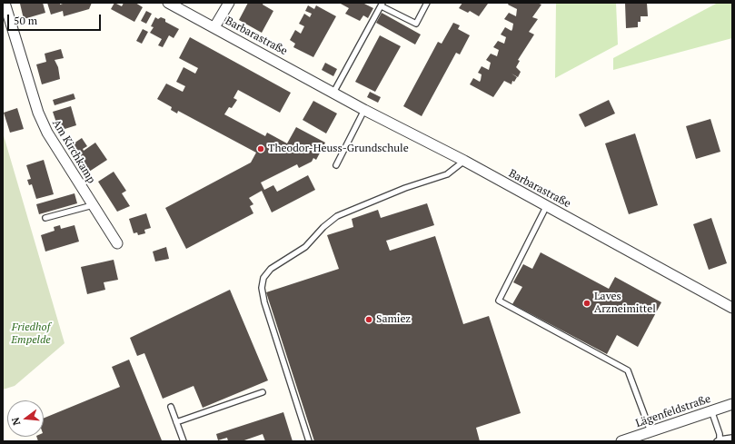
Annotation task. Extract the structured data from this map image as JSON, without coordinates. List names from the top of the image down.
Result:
{
  "streets": {
    "street": ["Barbarastraße", "Am Kirchkamp", "Lägenfeldstraße"]
  },
  "parks": ["Friedhof Empelde"],
  "places": ["Theodor-Heuss-Grundschule", "Laves Arzneimittel", "Samiez"],
  "scale_bar": "50 m",
  "north": "left"
}
